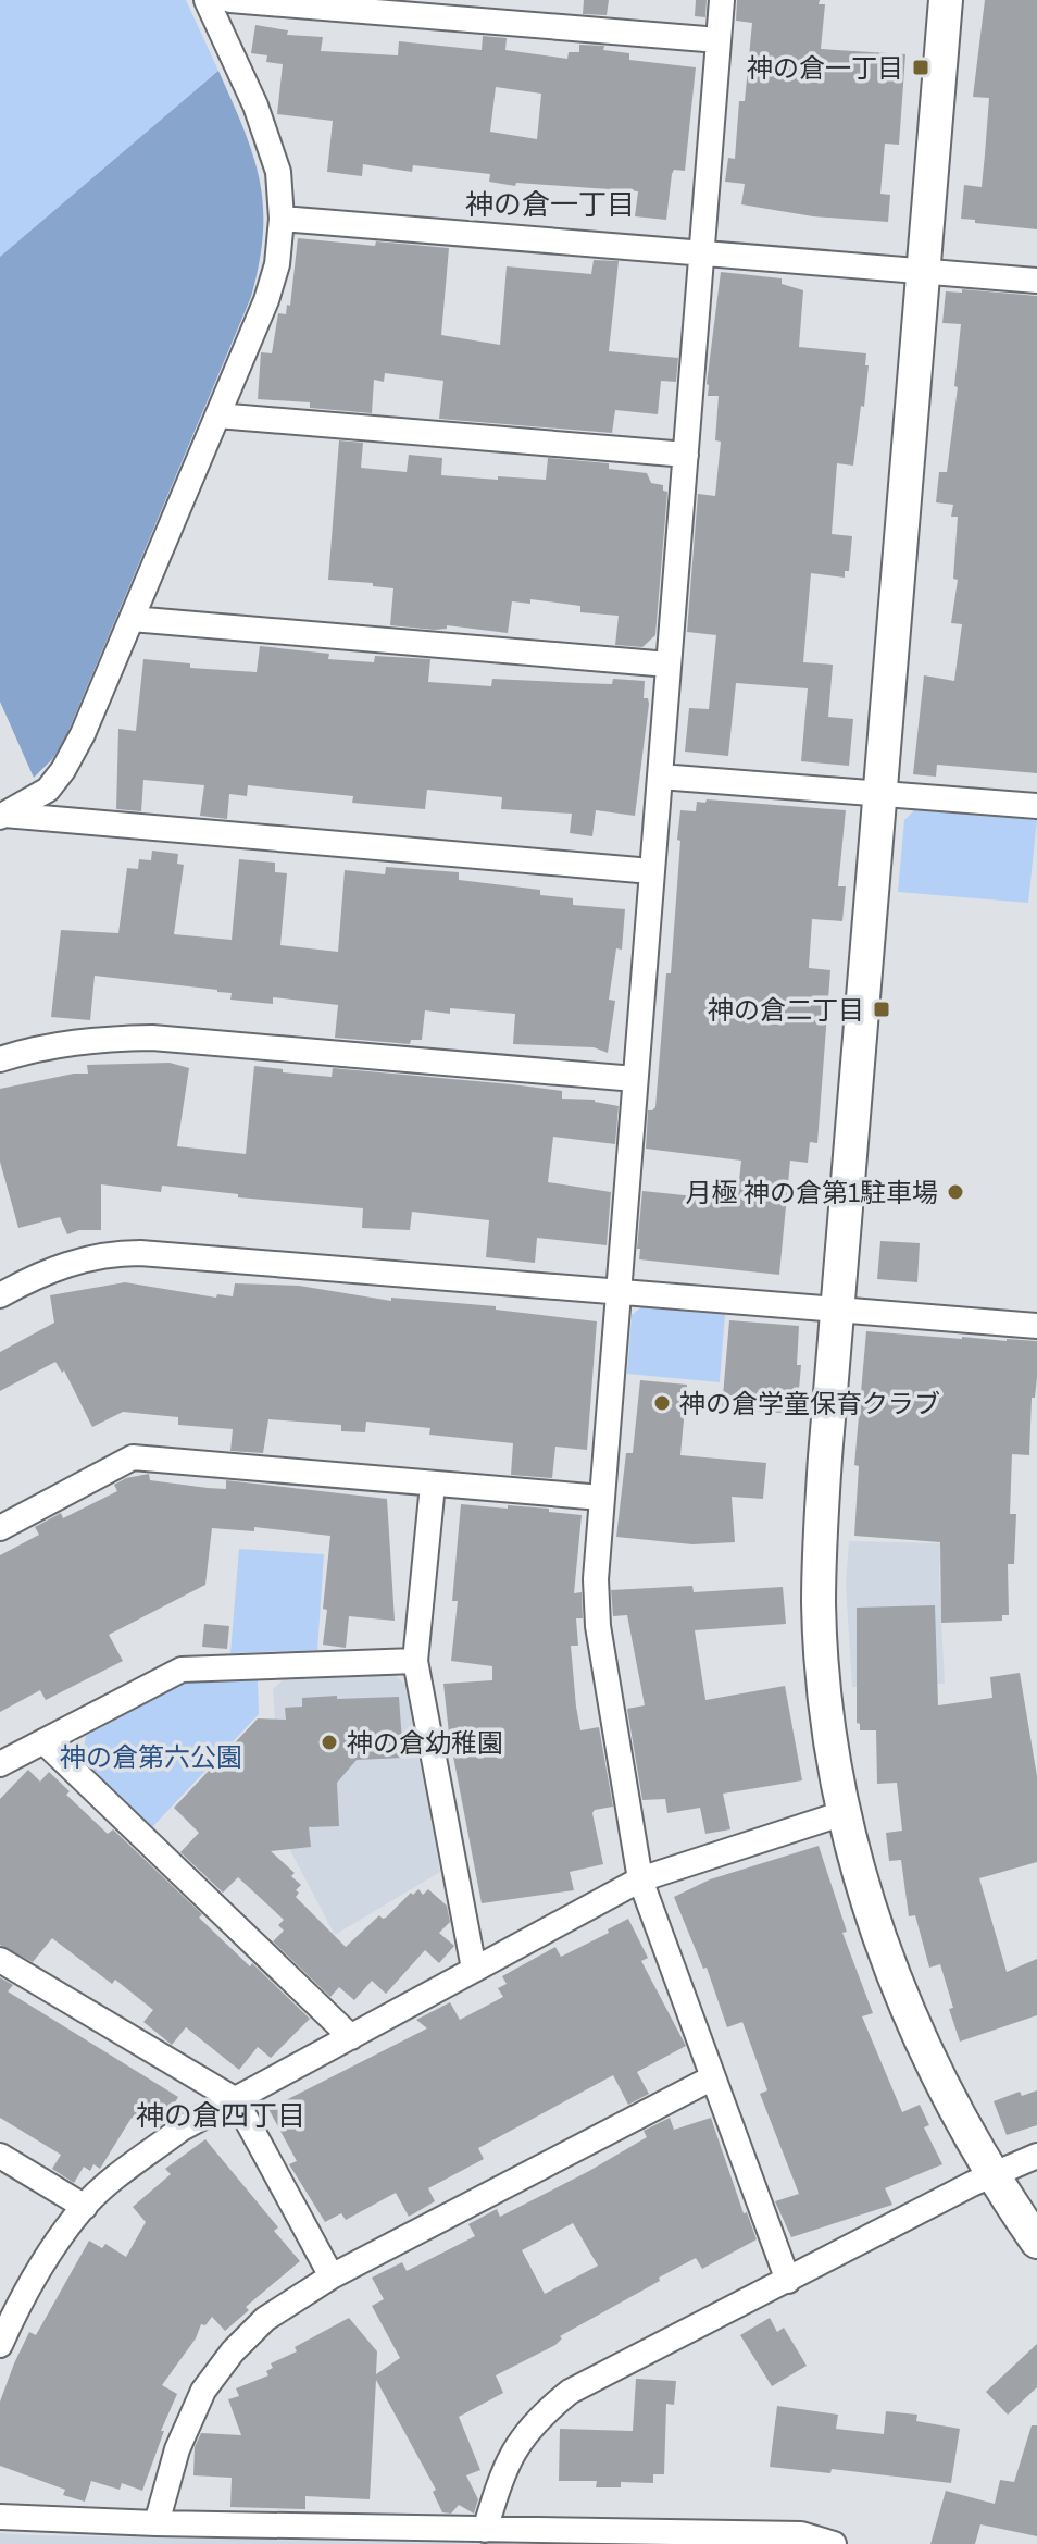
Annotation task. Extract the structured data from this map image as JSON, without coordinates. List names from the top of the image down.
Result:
{
  "districts": ["神の倉一丁目", "神の倉四丁目"],
  "parks": ["神の倉第六公園"],
  "places": {
    "transit": ["神の倉一丁目", "神の倉二丁目"],
    "other": ["月極 神の倉第1駐車場", "神の倉学童保育クラブ", "神の倉幼稚園"]
  }
}
